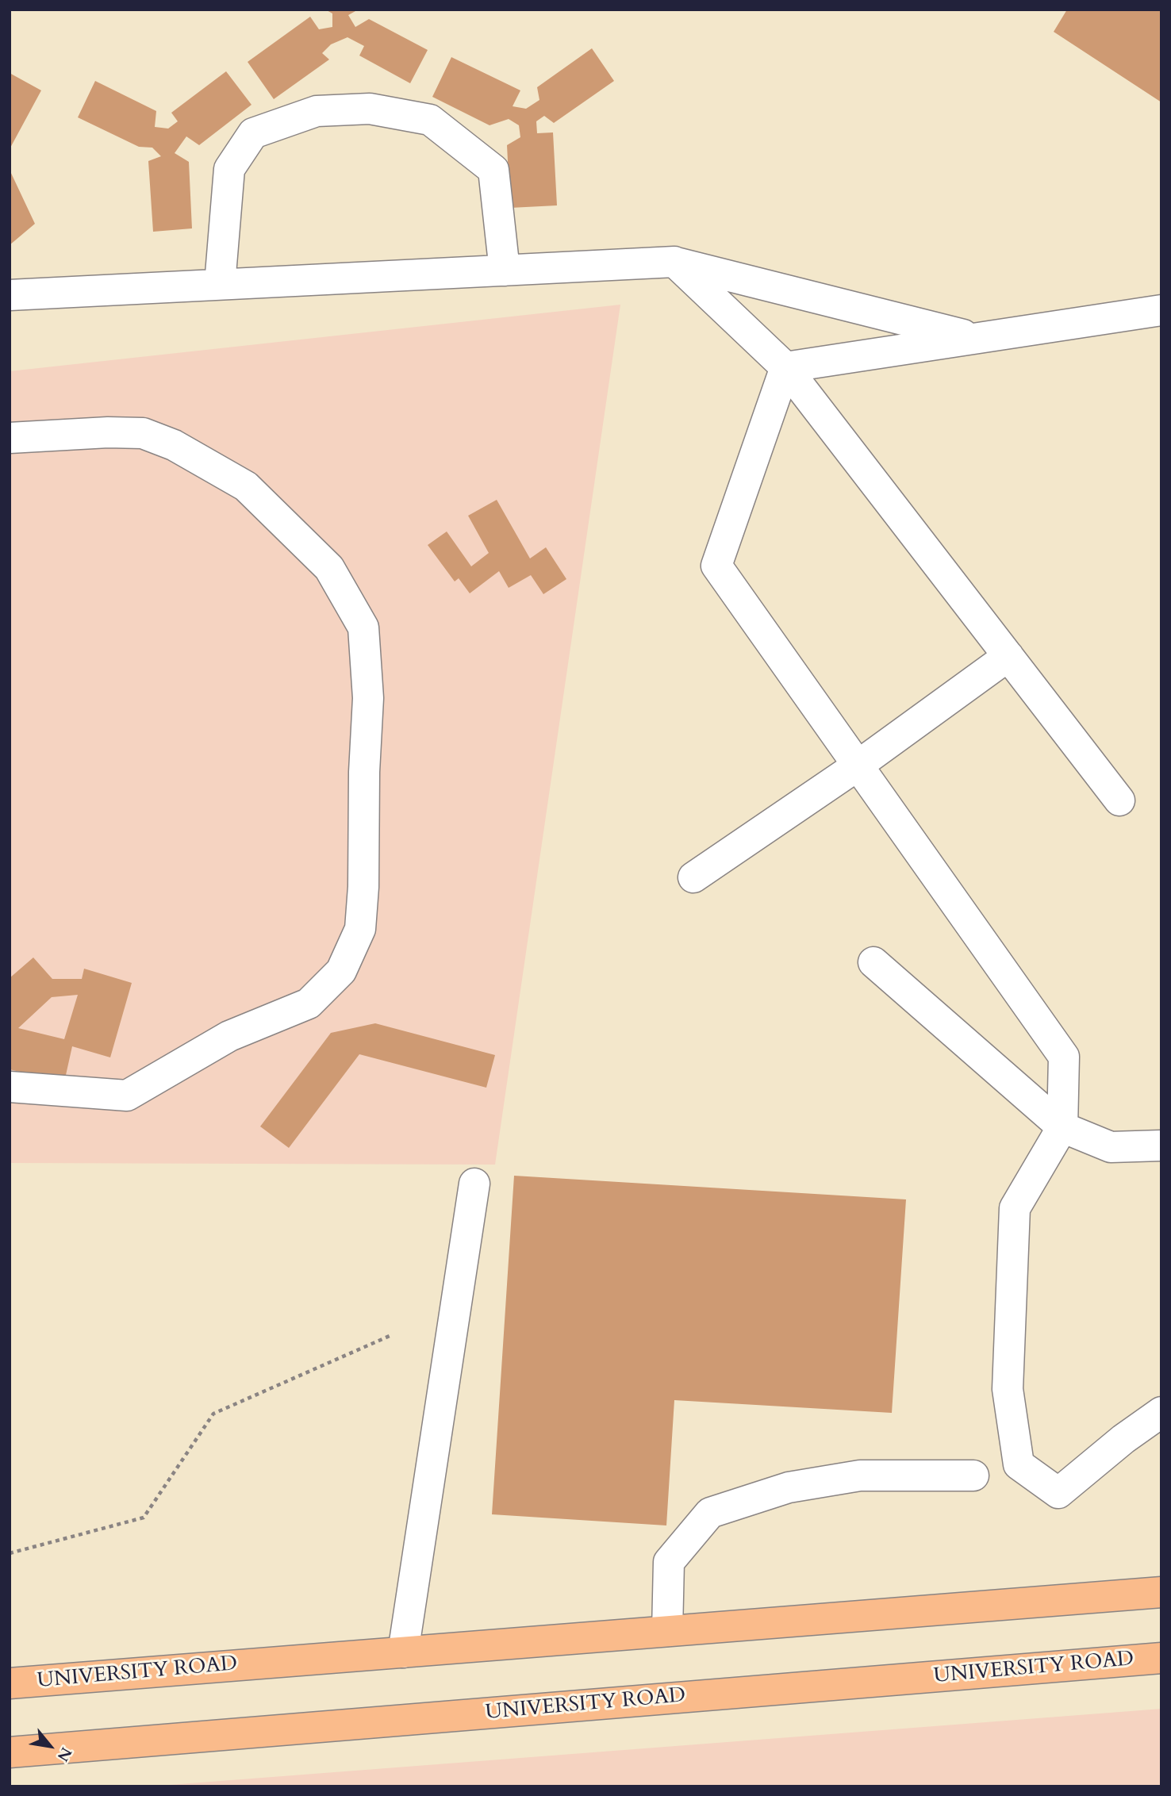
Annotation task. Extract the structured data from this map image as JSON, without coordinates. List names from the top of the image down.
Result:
{
  "streets": {
    "main road": ["UNIVERSITY ROAD"]
  },
  "north": "bottom right"
}
